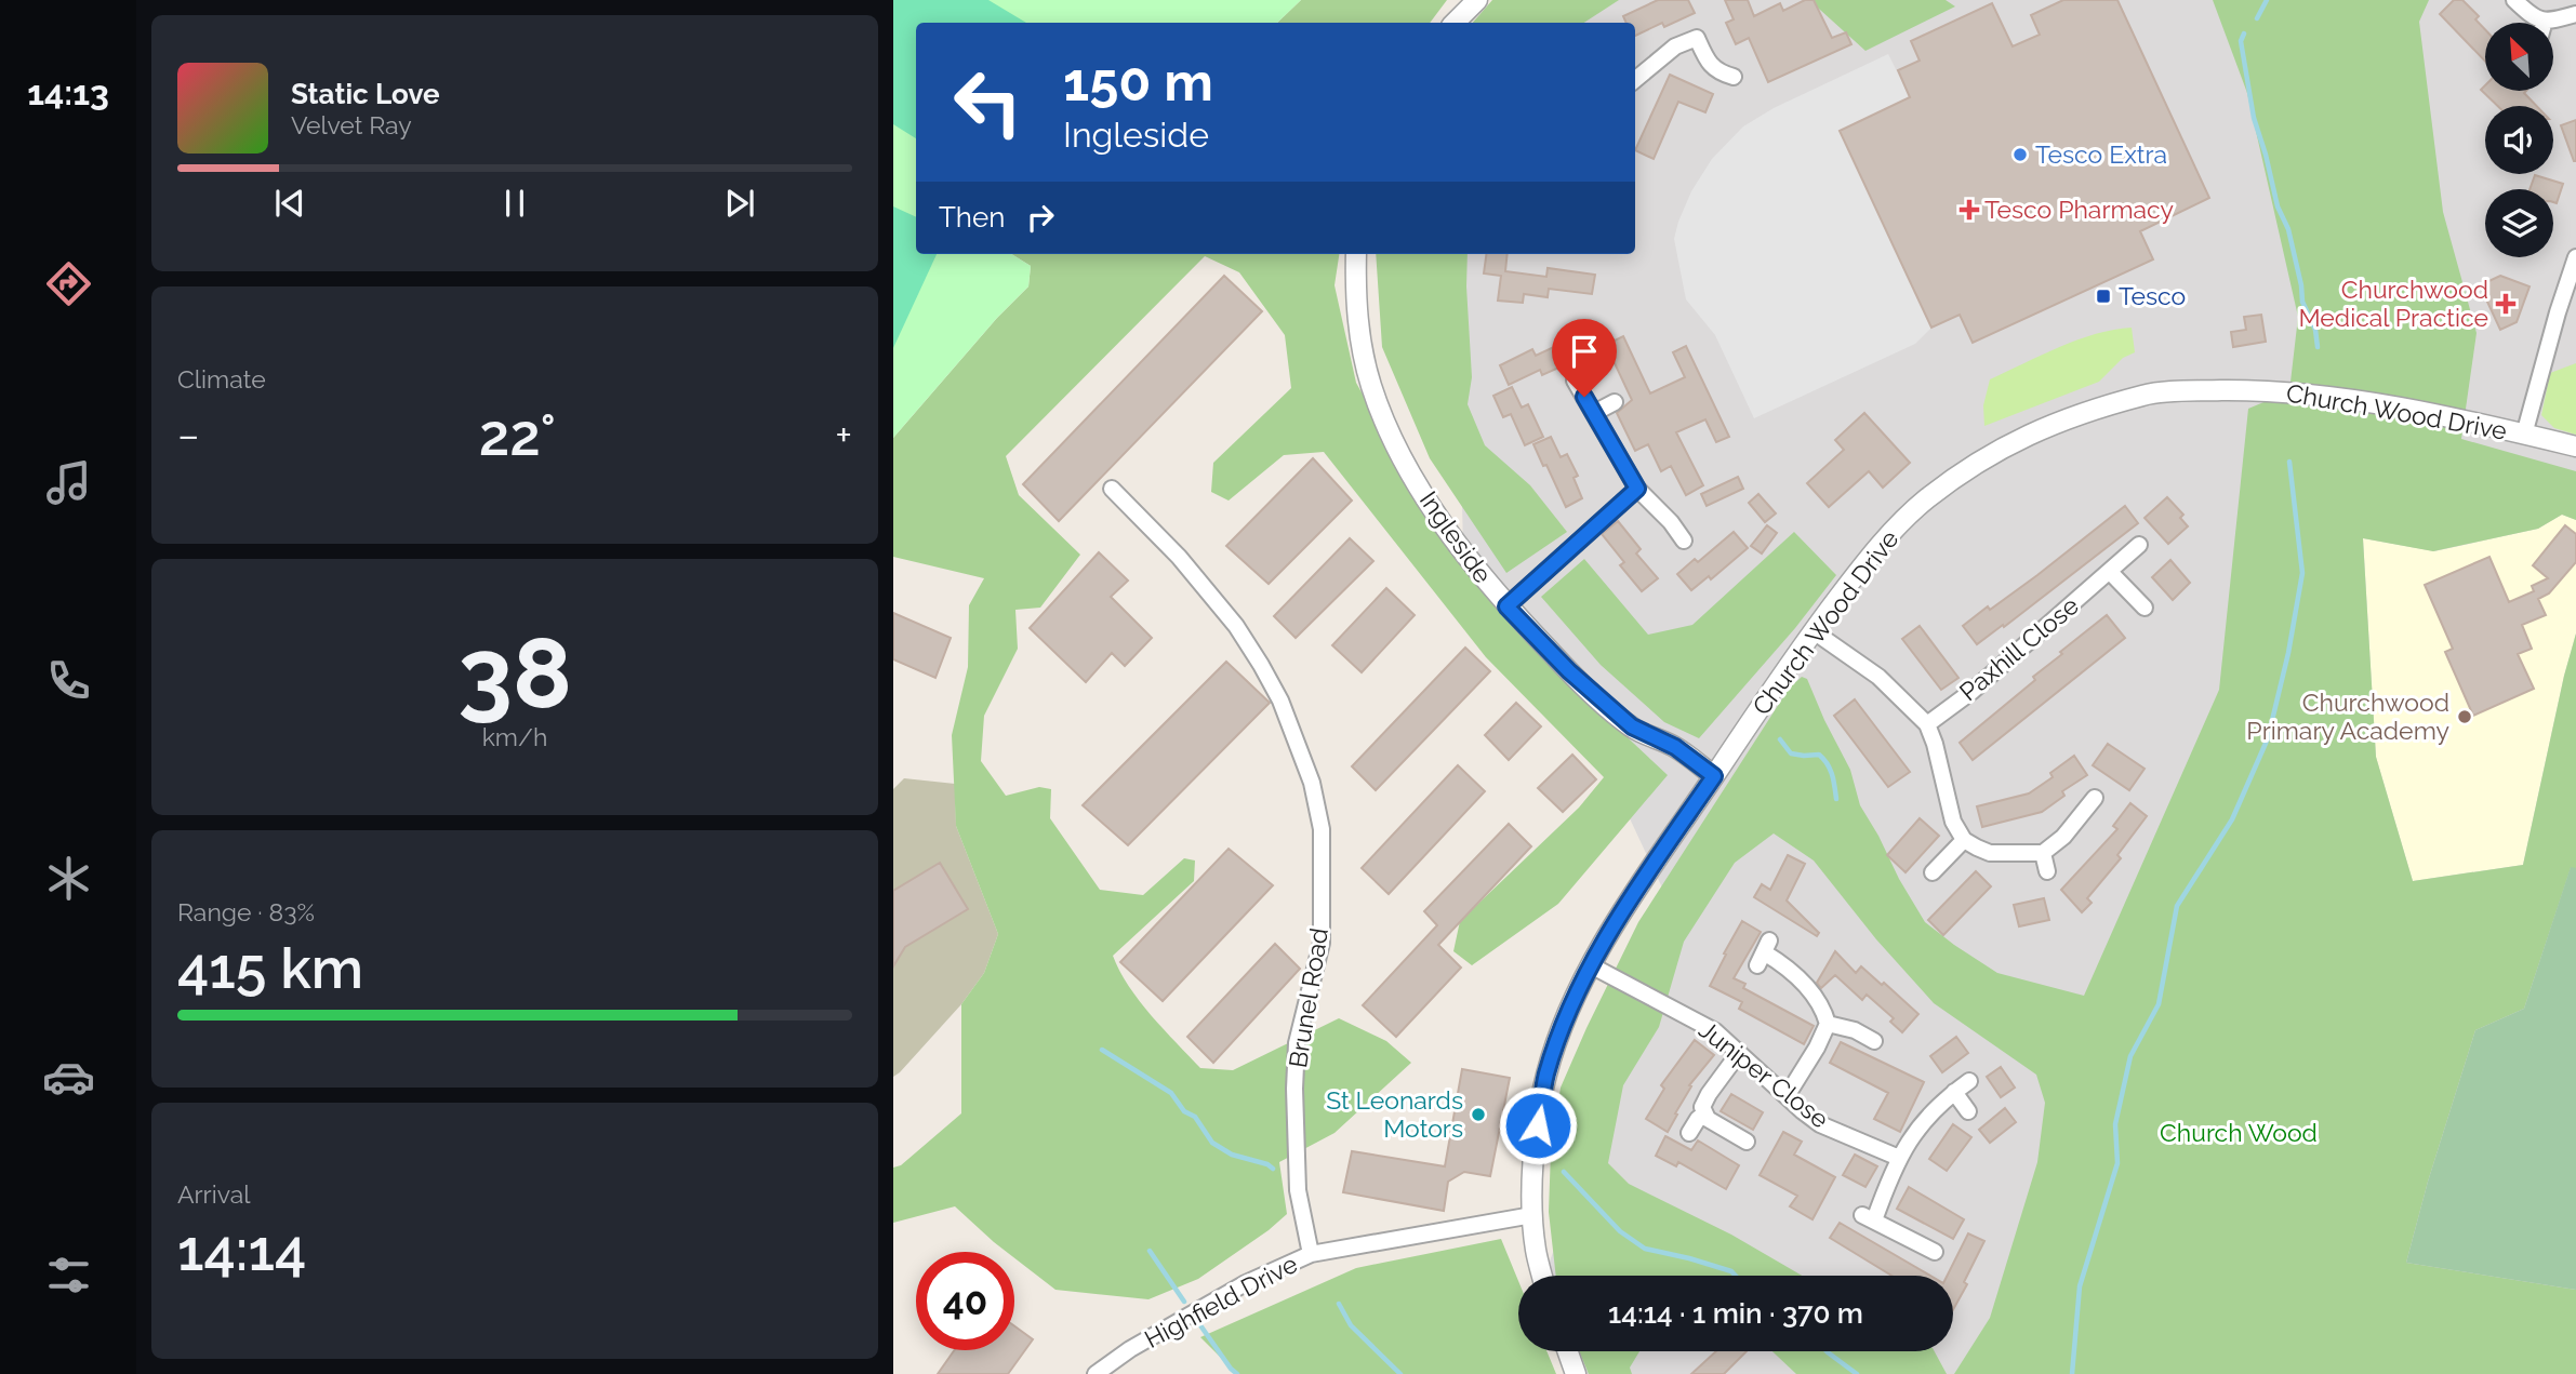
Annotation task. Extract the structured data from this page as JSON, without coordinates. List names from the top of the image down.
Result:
{
  "streets": {
    "street": [
      "Church Wood Drive",
      "Ingleside",
      "Paxhill Close",
      "Brunel Road",
      "Juniper Close",
      "Highfield Drive"
    ]
  },
  "crossings": [
    ["Church Wood Drive", "Ingleside"],
    ["Church Wood Drive", "Juniper Close"],
    ["Church Wood Drive", "Highfield Drive"],
    ["Brunel Road", "Highfield Drive"]
  ],
  "parks": ["Church Wood"],
  "places": {
    "other": ["Tesco Extra", "Churchwood Primary Academy", "St Leonards Motors"],
    "health": ["Tesco Pharmacy", "Churchwood Medical Practice"],
    "transit": ["Tesco"]
  },
  "north": "top left",
  "page": {
    "tabs": "14:13",
    "turn": ["150 m", "Ingleside"],
    "song": ["Static Love", "Velvet Ray"],
    "then": "Then",
    "tile": [
      "Climate",
      ["38", "km/h"],
      ["Range · 83%", "415 km"],
      ["Arrival", "14:14"]
    ],
    "heat": ["−", "22°", "+"],
    "limit": "40",
    "trip": "14:14 · 1 min · 370 m"
  }
}
